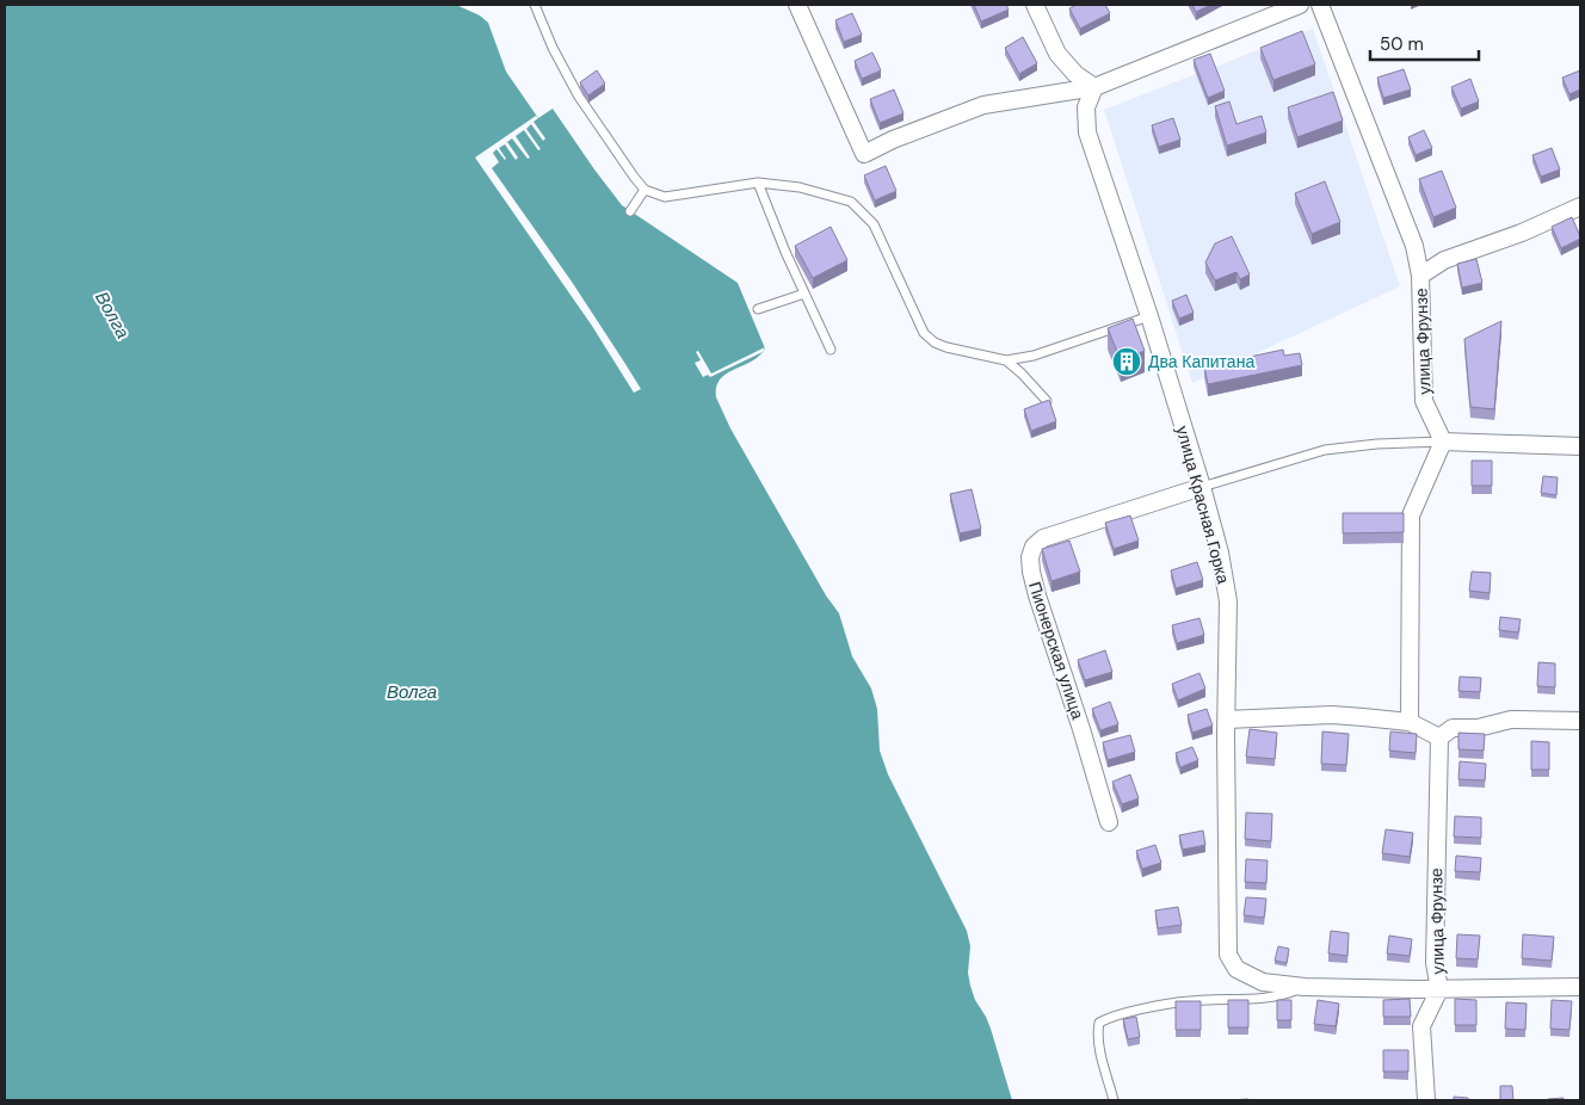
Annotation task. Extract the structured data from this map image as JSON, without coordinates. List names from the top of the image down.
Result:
{
  "streets": {
    "street": ["улица Фрунзе", "улица Красная Горка", "Пионерская улица"]
  },
  "crossings": [
    ["улица Фрунзе", "улица Красная Горка"],
    ["улица Красная Горка", "Пионерская улица"]
  ],
  "water": ["Волга"],
  "places": {
    "building": ["Два Капитана"]
  },
  "scale_bar": "50 m"
}
